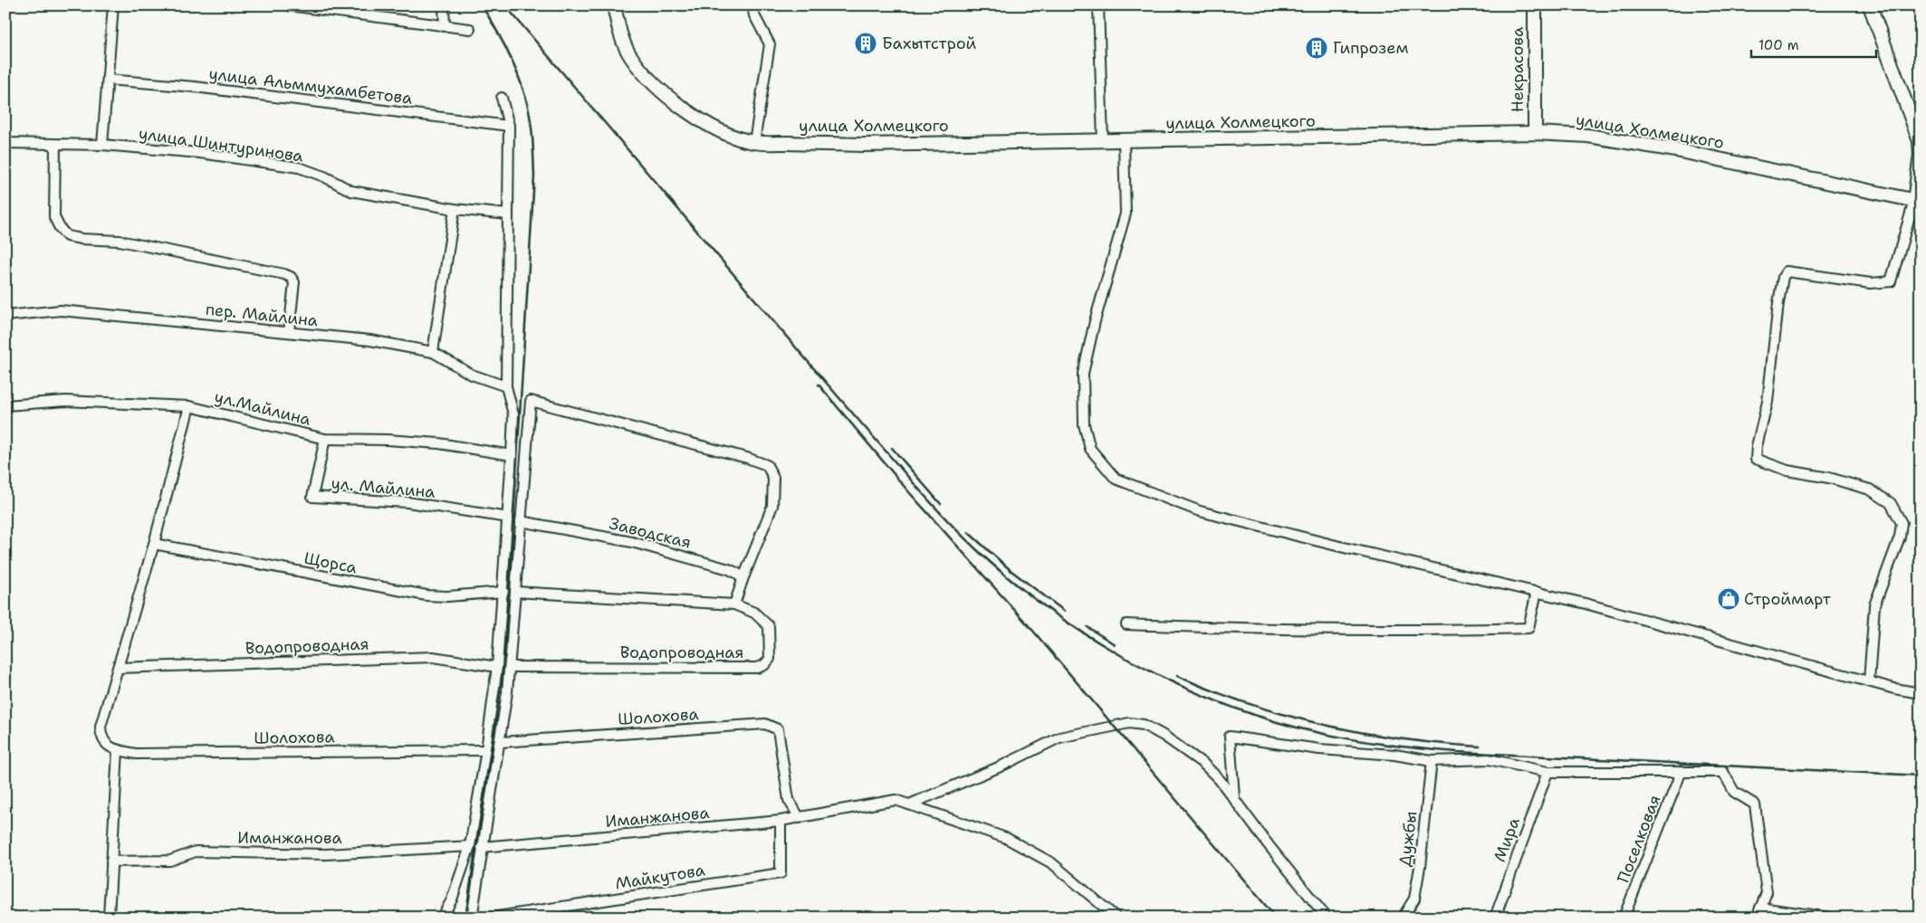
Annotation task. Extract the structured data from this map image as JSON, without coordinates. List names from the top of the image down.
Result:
{
  "streets": {
    "street": [
      "Некрасова",
      "улица Альммухамбетова",
      "улица Холмецкого",
      "улица Шинтуринова",
      "пер. Майлина",
      "ул.Майлина",
      "ул. Майлина",
      "Заводская",
      "Щорса",
      "Водопроводная",
      "Шолохова",
      "Иманжанова",
      "Дужбы",
      "Поселковая",
      "Мира",
      "Майкутова"
    ]
  },
  "crossings": [
    ["Некрасова", "улица Холмецкого"],
    ["ул.Майлина", "ул. Майлина"],
    ["Водопроводная", "Шолохова"],
    ["Шолохова", "Иманжанова"],
    ["Иманжанова", "Майкутова"]
  ],
  "places": {
    "building": ["Бахытстрой", "Гипрозем"],
    "shop": ["Строймарт"]
  },
  "scale_bar": "100 m"
}
